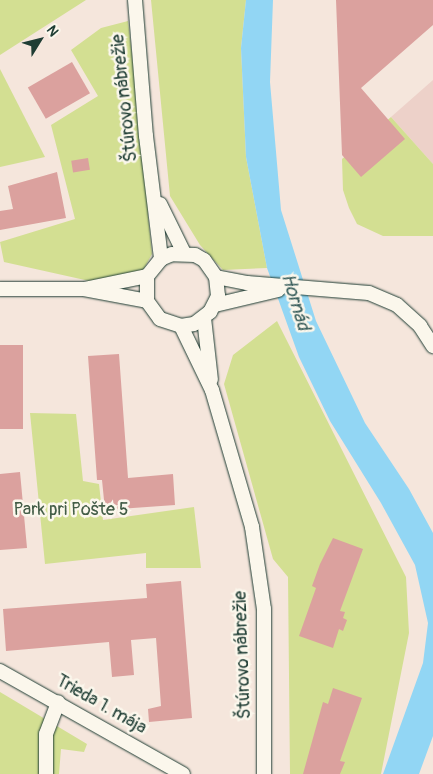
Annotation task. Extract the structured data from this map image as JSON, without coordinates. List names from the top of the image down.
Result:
{
  "streets": {
    "street": ["Štúrovo nábrežie", "Trieda 1. mája"]
  },
  "water": ["Hornád"],
  "parks": ["Park pri Pošte 5"],
  "north": "top right"
}
